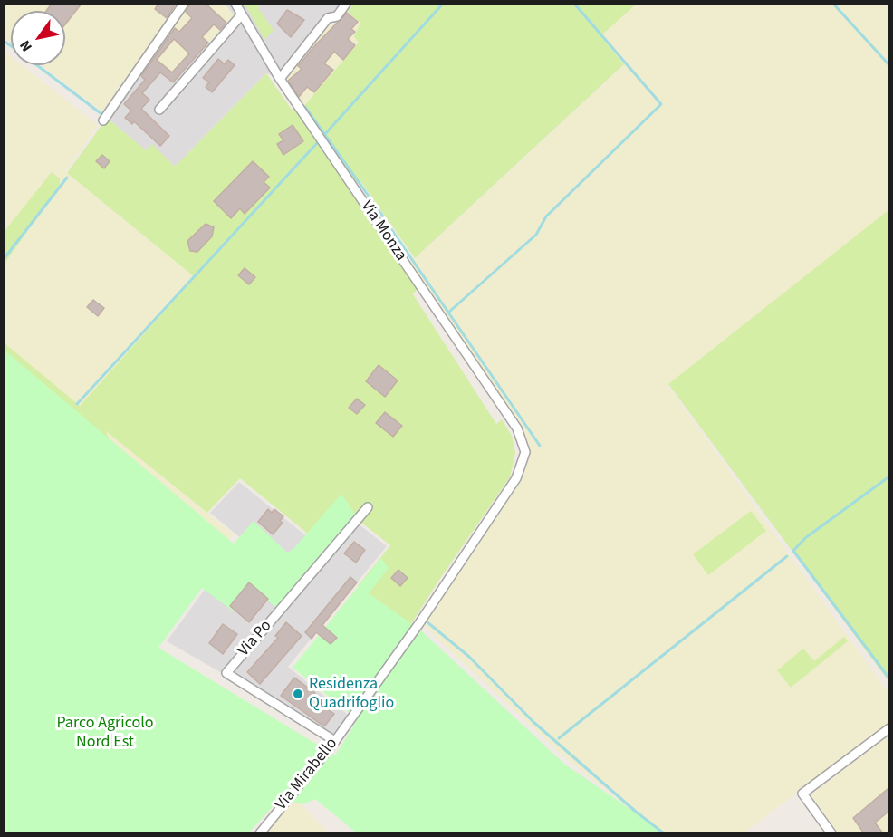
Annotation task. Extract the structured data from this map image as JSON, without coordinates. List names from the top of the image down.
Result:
{
  "streets": {
    "street": ["Via Monza", "Via Po", "Via Mirabello"]
  },
  "crossings": [
    ["Via Monza", "Via Mirabello"],
    ["Via Po", "Via Mirabello"]
  ],
  "parks": ["Parco Agricolo Nord Est"],
  "places": ["Residenza Quadrifoglio"],
  "north": "bottom left"
}
